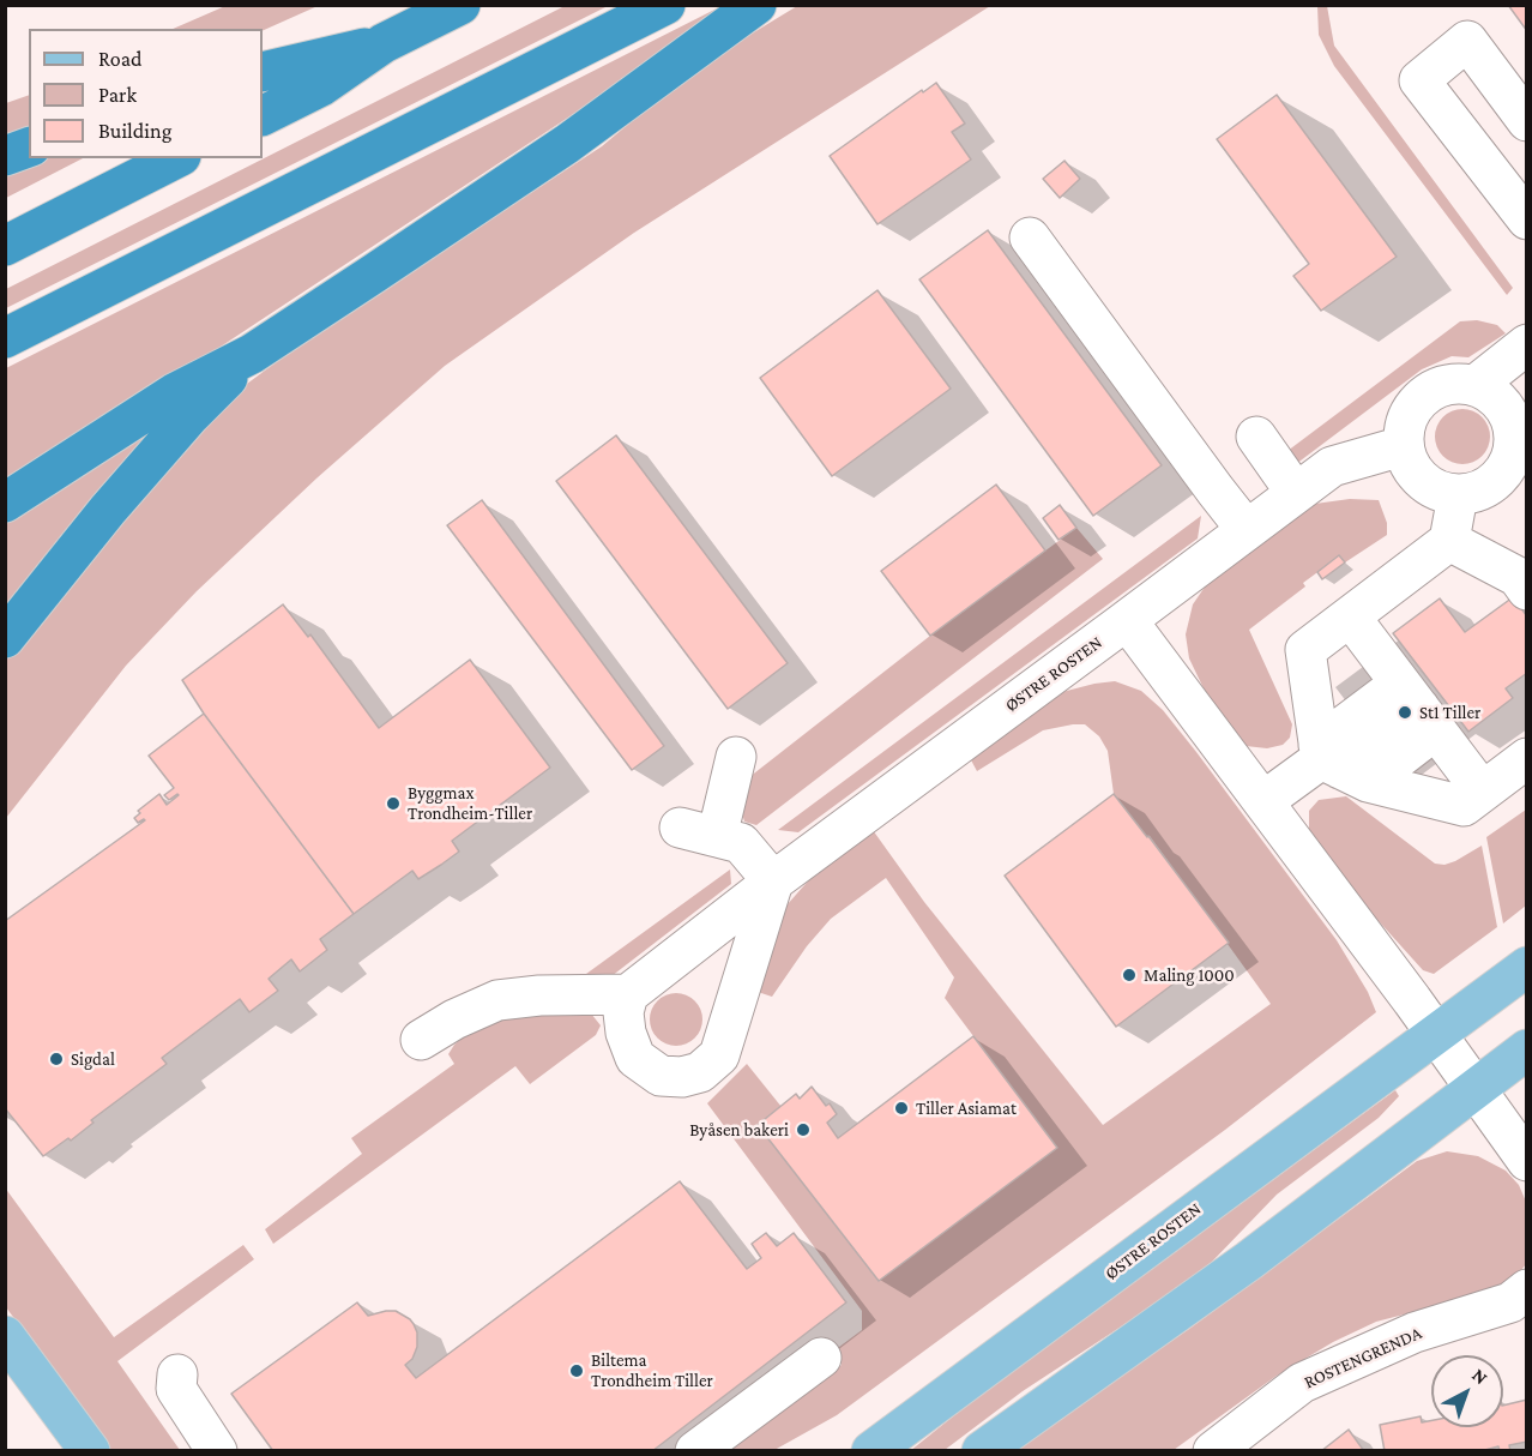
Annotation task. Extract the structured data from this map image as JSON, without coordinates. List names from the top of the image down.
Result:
{
  "streets": {
    "main road": ["ØSTRE ROSTEN"],
    "street": ["ROSTENGRENDA"]
  },
  "places": [
    "St1 Tiller",
    "Byggmax Trondheim-Tiller",
    "Maling 1000",
    "Sigdal",
    "Tiller Asiamat",
    "Byåsen bakeri",
    "Biltema Trondheim Tiller"
  ],
  "legend": ["Road", "Park", "Building"],
  "north": "top right"
}
